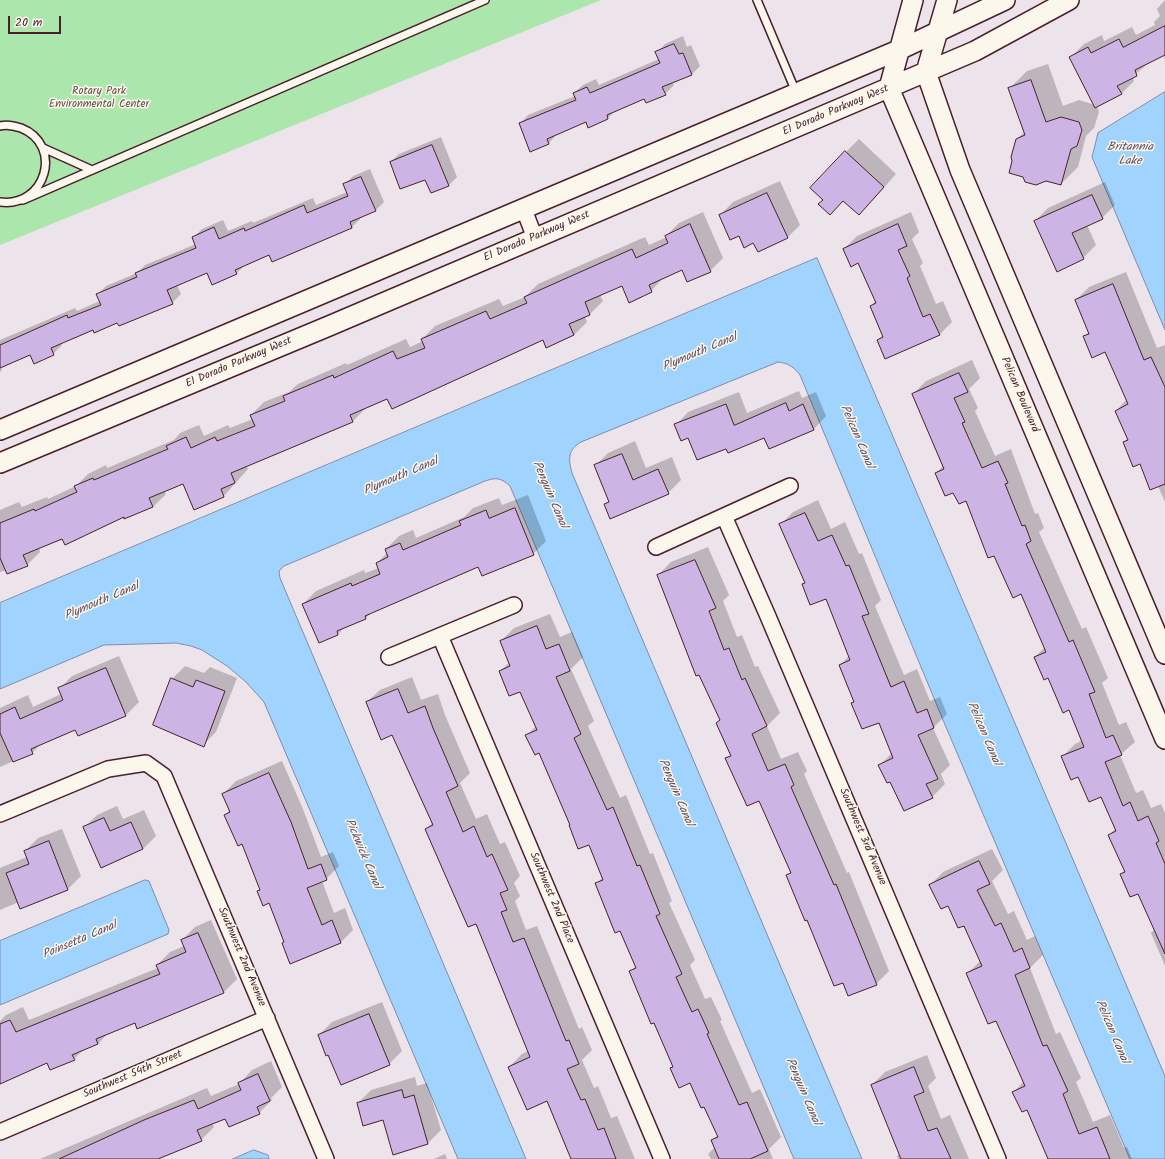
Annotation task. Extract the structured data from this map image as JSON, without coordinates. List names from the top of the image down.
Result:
{
  "streets": {
    "street": [
      "El Dorado Parkway West",
      "Pelican Boulevard",
      "Southwest 3rd Avenue",
      "Southwest 2nd Place",
      "Southwest 2nd Avenue",
      "Southwest 54th Street"
    ]
  },
  "crossings": [
    ["El Dorado Parkway West", "Pelican Boulevard"],
    ["Southwest 2nd Avenue", "Southwest 54th Street"]
  ],
  "water": [
    "Britannia Lake",
    "Plymouth Canal",
    "Pelican Canal",
    "Penguin Canal",
    "Pickwick Canal",
    "Poinsetta Canal"
  ],
  "parks": ["Rotary Park Environmental Center"],
  "scale_bar": "20 m"
}
